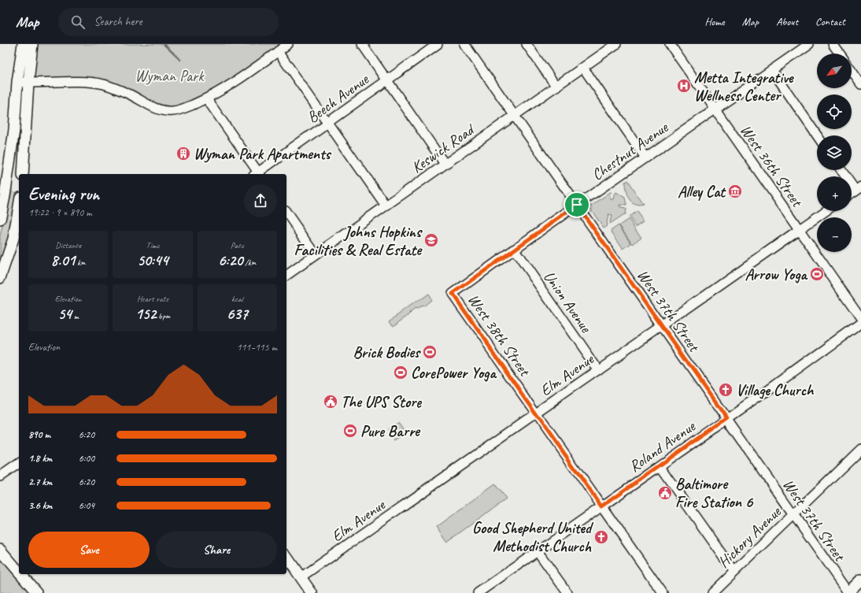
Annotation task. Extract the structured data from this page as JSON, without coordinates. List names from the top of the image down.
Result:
{
  "streets": {
    "street": [
      "Beech Avenue",
      "Keswick Road",
      "Chestnut Avenue",
      "West 36th Street",
      "Union Avenue",
      "West 37th Street",
      "West 38th Street",
      "Elm Avenue",
      "Roland Avenue",
      "Hickory Avenue"
    ]
  },
  "crossings": [
    ["Keswick Road", "West 37th Street"],
    ["Chestnut Avenue", "West 36th Street"],
    ["Chestnut Avenue", "Union Avenue"],
    ["Chestnut Avenue", "West 37th Street"],
    ["Chestnut Avenue", "West 38th Street"],
    ["West 36th Street", "Elm Avenue"],
    ["Union Avenue", "Elm Avenue"],
    ["West 37th Street", "Elm Avenue"],
    ["West 37th Street", "Roland Avenue"],
    ["West 37th Street", "Hickory Avenue"],
    ["West 38th Street", "Elm Avenue"],
    ["West 38th Street", "Roland Avenue"]
  ],
  "parks": ["Wyman Park"],
  "places": {
    "hospital": ["Metta Integrative Wellness Center"],
    "building": ["Wyman Park Apartments"],
    "museum": ["Alley Cat"],
    "school or university": ["Johns Hopkins Facilities & Real Estate"],
    "sports": [
      "Arrow Yoga",
      "Brick Bodies",
      "CorePower Yoga",
      "Pure Barre"
    ],
    "church": ["Village Church", "Good Shepherd United Methodist Church"],
    "public building": ["The UPS Store", "Baltimore Fire Station 6"]
  },
  "north": "bottom left",
  "page": {
    "header": "Map",
    "search": "Search here",
    "nav": [
      "Home",
      "Map",
      "About",
      "Contact"
    ],
    "map_buttons": ["+", "−"],
    "heading": ["Evening run", "19:22 · 9 × 890 m"],
    "stats": [
      ["Distance", "8.01 km"],
      ["Time", "50:44"],
      ["Pace", "6:20 /km"],
      ["Elevation", "54 m"],
      ["Heart rate", "152 bpm"],
      ["kcal", "637"]
    ],
    "chart": ["Elevation", "111–115 m"],
    "list": [
      {
        "name": "890 m",
        "note": "6:20"
      },
      {
        "name": "1.8 km",
        "note": "6:00"
      },
      {
        "name": "2.7 km",
        "note": "6:20"
      },
      {
        "name": "3.6 km",
        "note": "6:04"
      }
    ],
    "buttons": ["Save", "Share"]
  }
}
